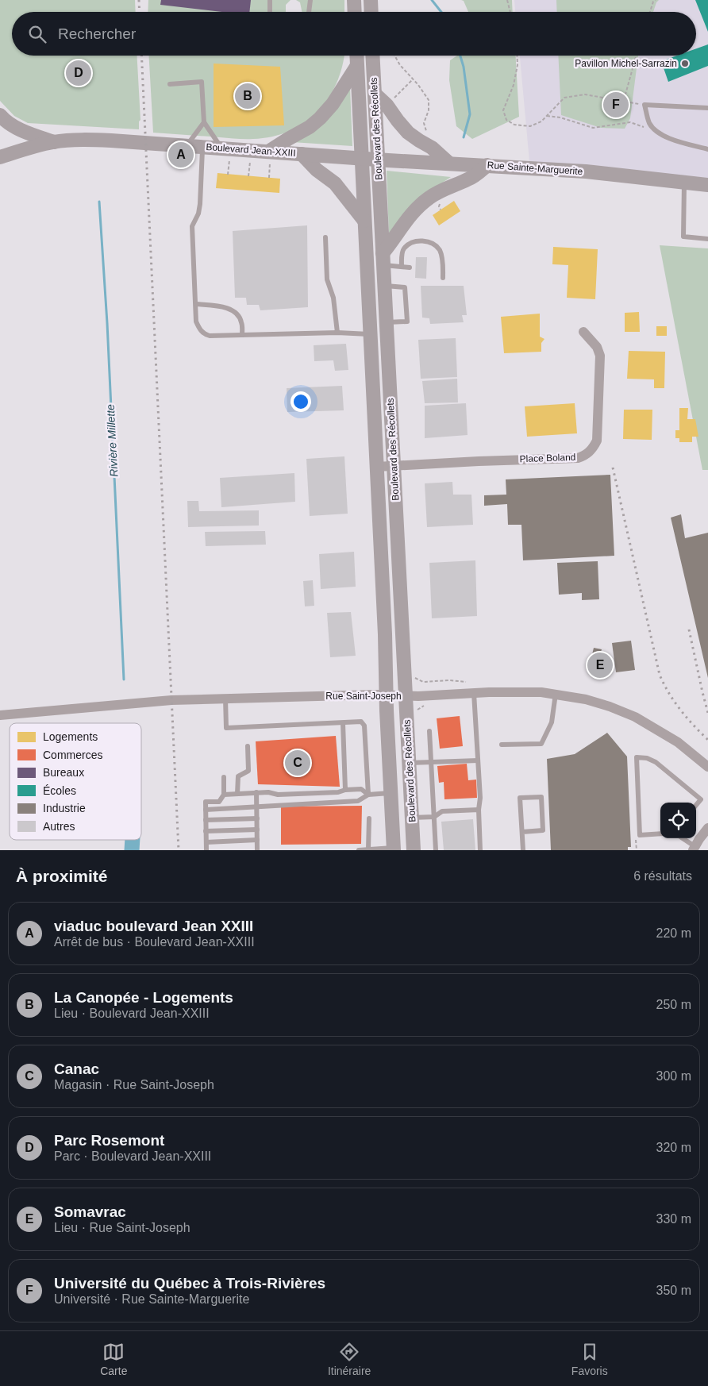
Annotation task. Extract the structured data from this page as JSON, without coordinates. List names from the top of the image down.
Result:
{
  "streets": {
    "main road": ["Boulevard des Récollets", "Boulevard Jean-XXIII", "Rue Sainte-Marguerite"],
    "street": ["Place Boland", "Rue Saint-Joseph"]
  },
  "crossings": [
    ["Boulevard des Récollets", "Boulevard Jean-XXIII"],
    ["Boulevard des Récollets", "Rue Sainte-Marguerite"],
    ["Boulevard des Récollets", "Place Boland"],
    ["Boulevard des Récollets", "Rue Saint-Joseph"],
    ["Boulevard Jean-XXIII", "Rue Sainte-Marguerite"]
  ],
  "water": ["Rivière Millette"],
  "places": ["Pavillon Michel-Sarrazin"],
  "legend": [
    "Logements",
    "Commerces",
    "Bureaux",
    "Écoles",
    "Industrie",
    "Autres"
  ],
  "page": {
    "search": "Rechercher",
    "pins": [
      "D",
      "B",
      "F",
      "A",
      "E",
      "C"
    ],
    "heading": ["À proximité", "6 résultats"],
    "list": [
      {
        "mark": "A",
        "name": "viaduc boulevard Jean XXIII",
        "note": "Arrêt de bus · Boulevard Jean-XXIII",
        "value": "220 m"
      },
      {
        "mark": "B",
        "name": "La Canopée - Logements",
        "note": "Lieu · Boulevard Jean-XXIII",
        "value": "250 m"
      },
      {
        "mark": "C",
        "name": "Canac",
        "note": "Magasin · Rue Saint-Joseph",
        "value": "300 m"
      },
      {
        "mark": "D",
        "name": "Parc Rosemont",
        "note": "Parc · Boulevard Jean-XXIII",
        "value": "320 m"
      },
      {
        "mark": "E",
        "name": "Somavrac",
        "note": "Lieu · Rue Saint-Joseph",
        "value": "330 m"
      },
      {
        "mark": "F",
        "name": "Université du Québec à Trois-Rivières",
        "note": "Université · Rue Sainte-Marguerite",
        "value": "350 m"
      }
    ],
    "nav": ["Carte", "Itinéraire", "Favoris"]
  }
}
